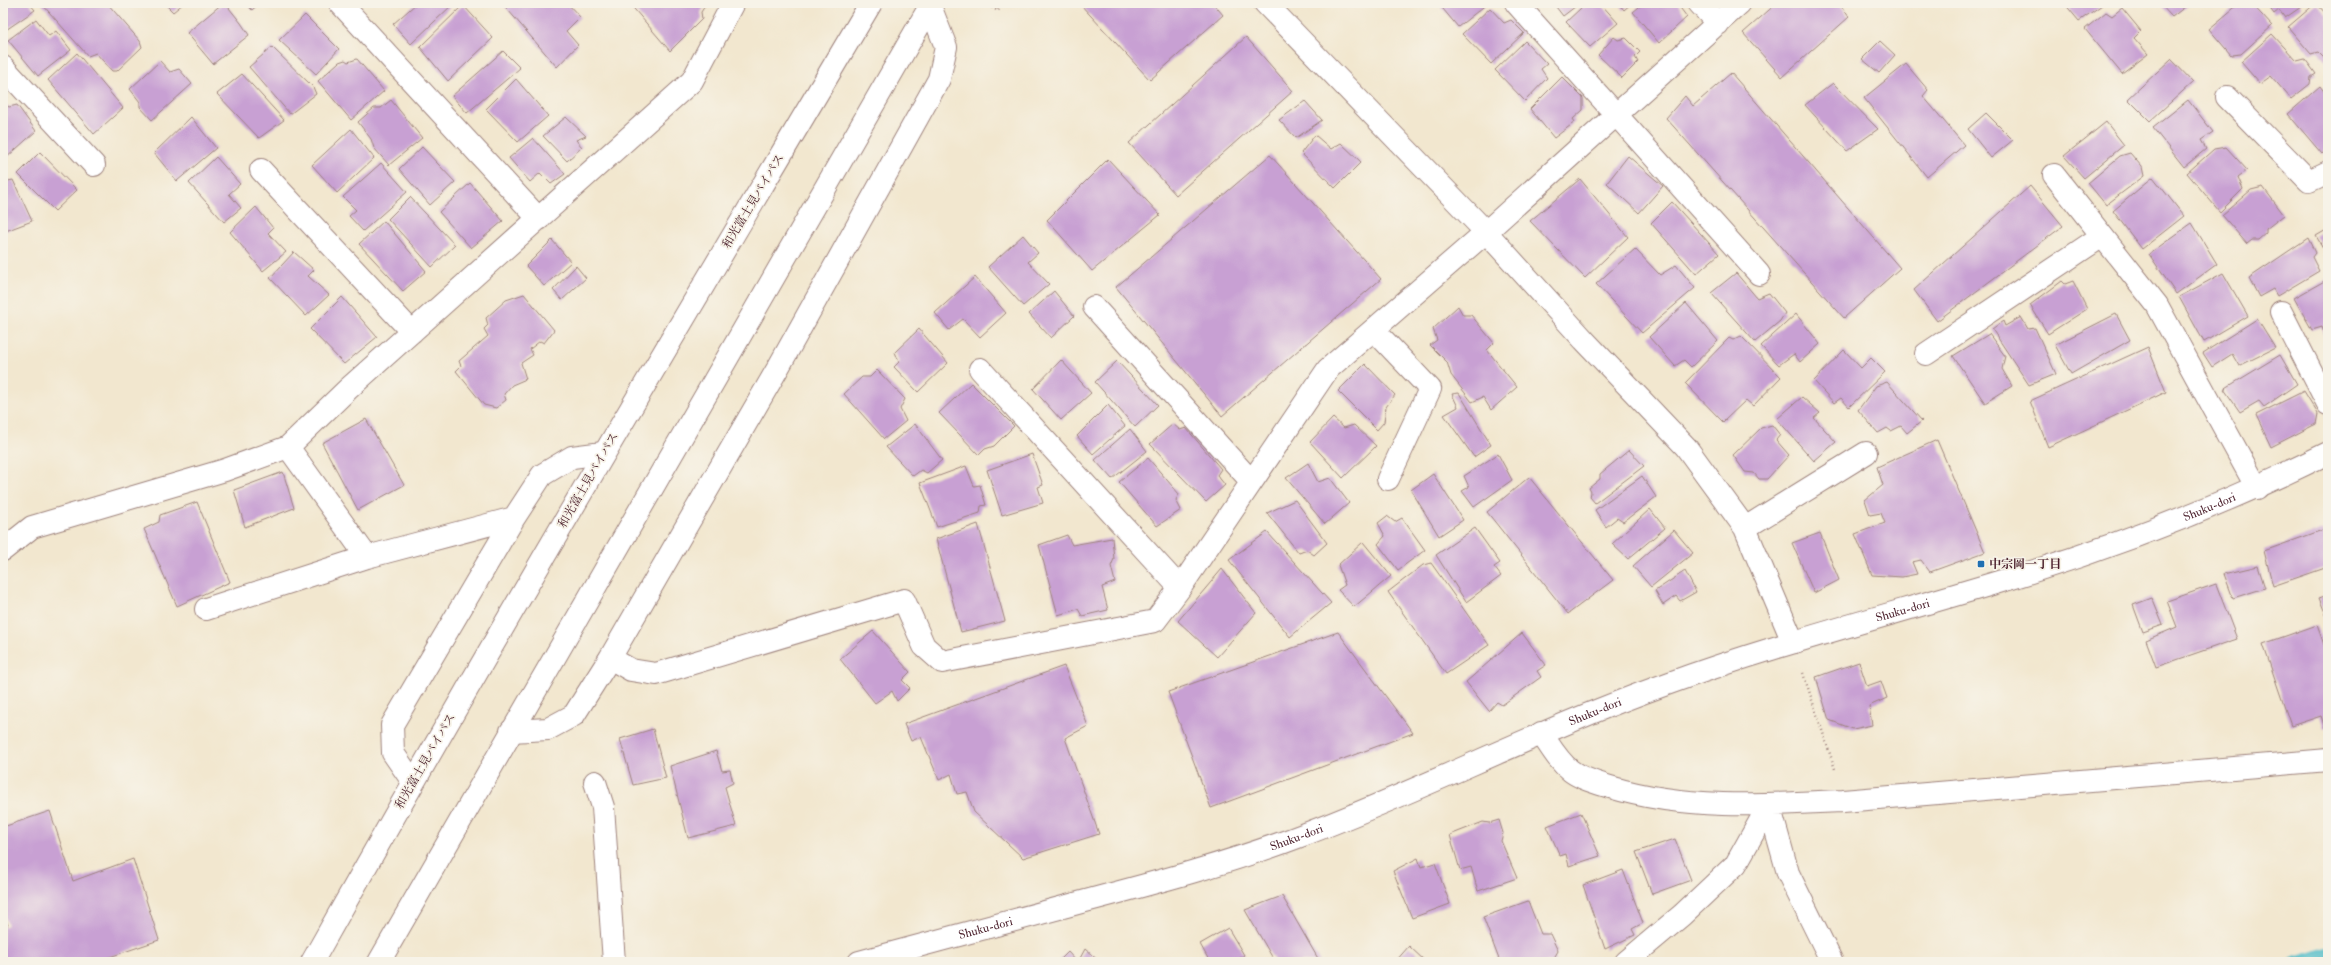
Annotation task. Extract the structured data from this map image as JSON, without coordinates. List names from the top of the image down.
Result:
{
  "streets": {
    "main road": ["和光富士見バイパス", "Shuku-dori"]
  },
  "places": {
    "transit": ["中宗岡一丁目"]
  }
}
